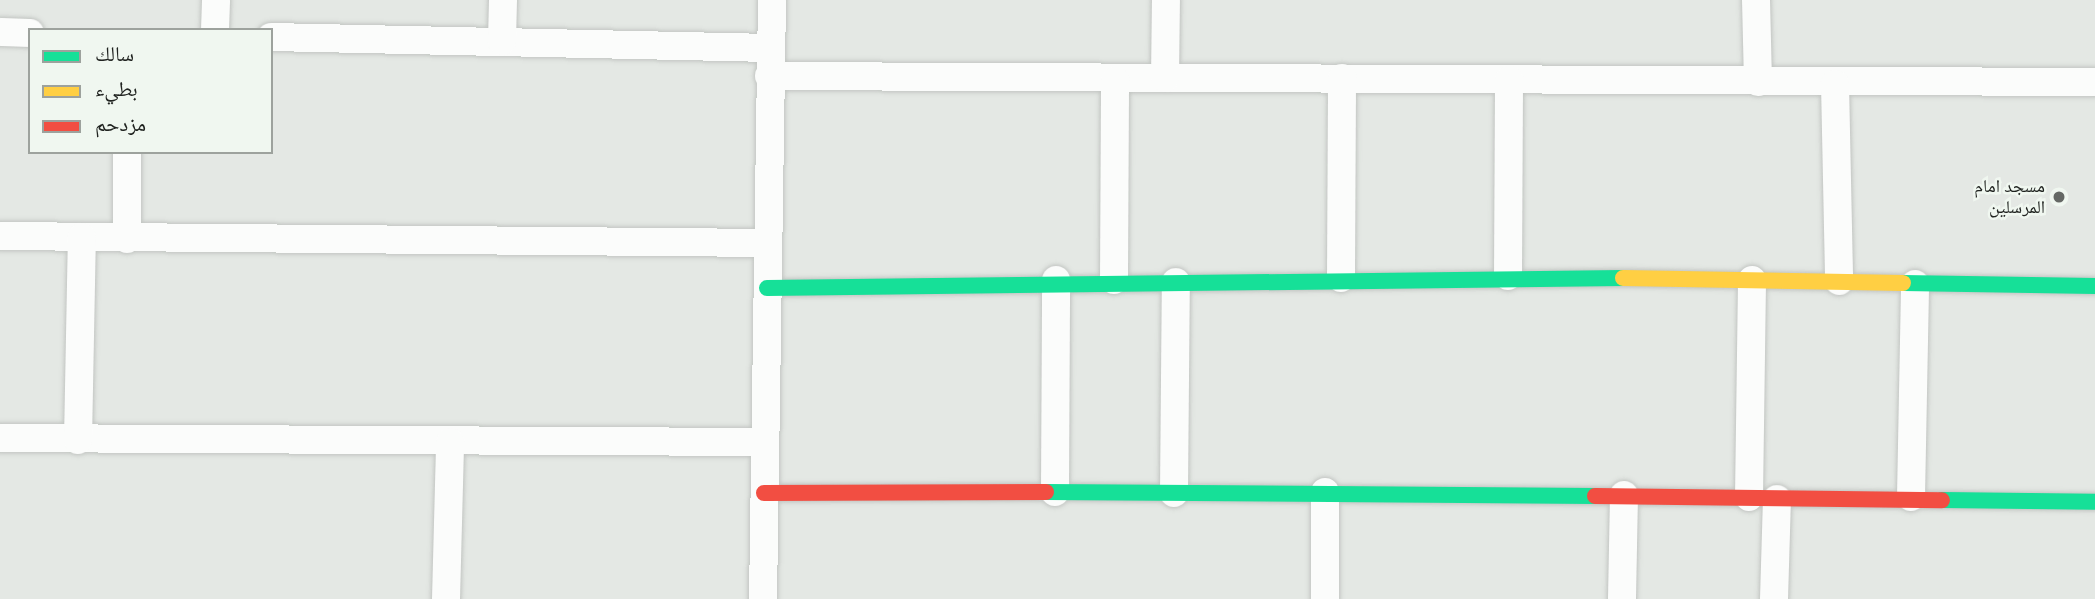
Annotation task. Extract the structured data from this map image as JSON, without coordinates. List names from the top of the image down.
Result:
{
  "places": ["مسجد امام المرسلين"],
  "legend": ["سالك", "بطيء", "مزدحم"]
}
